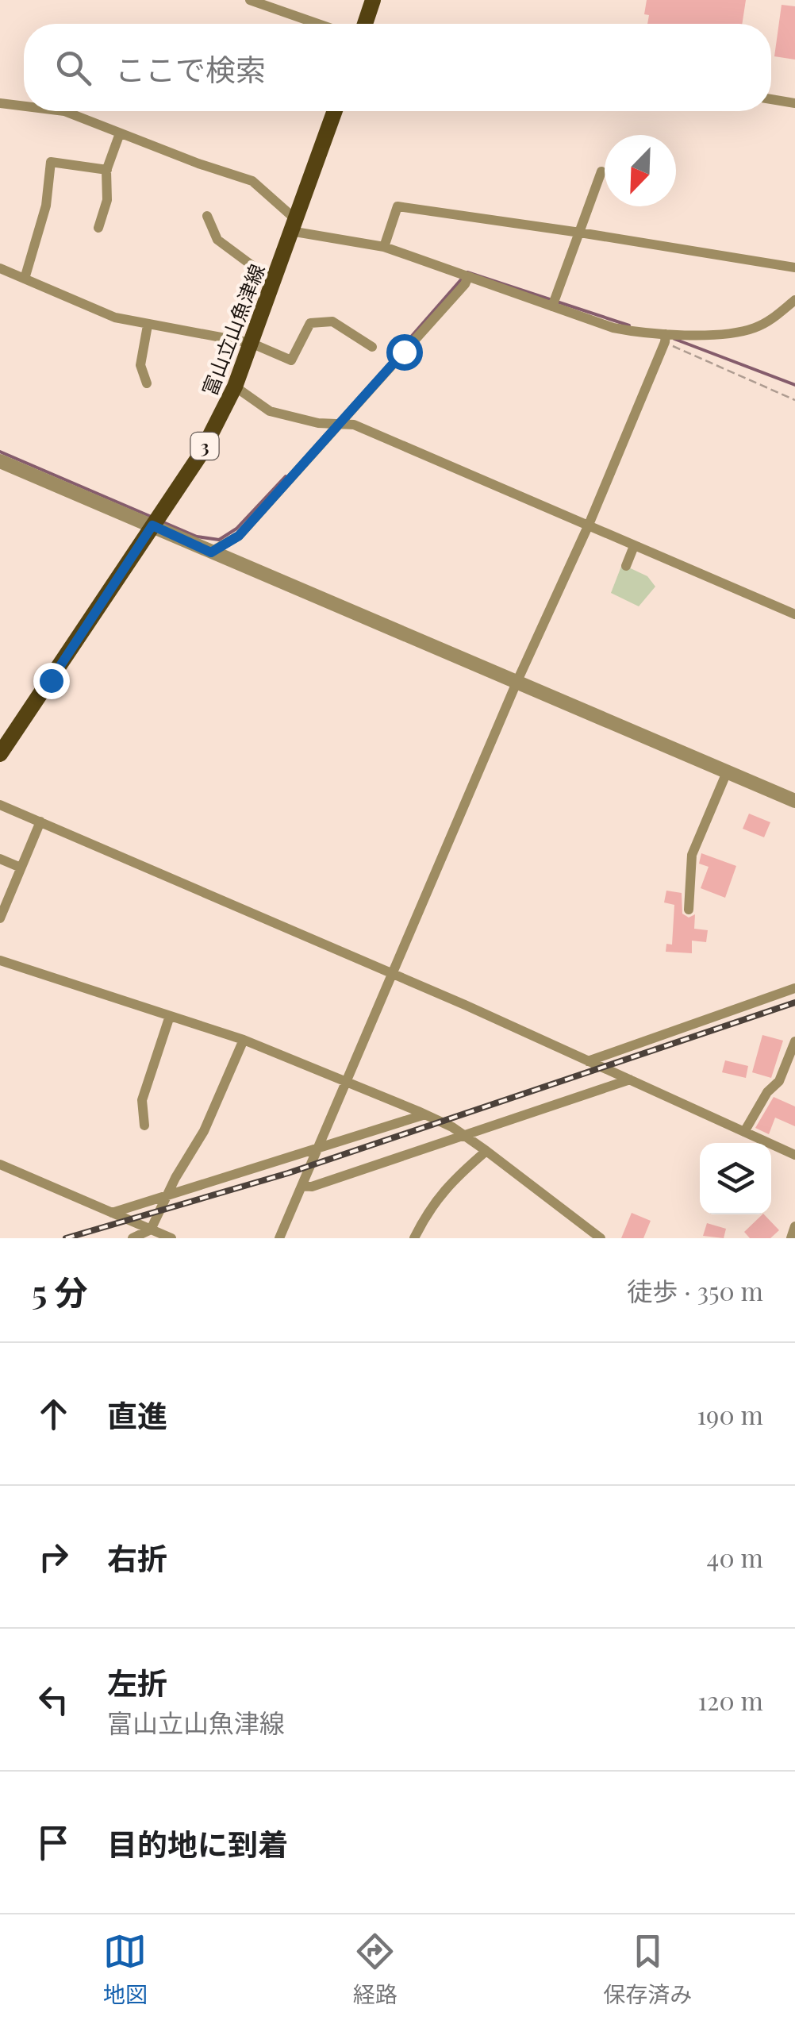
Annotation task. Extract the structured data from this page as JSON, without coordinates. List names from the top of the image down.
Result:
{
  "streets": {
    "main road": ["富山立山魚津線", "3"]
  },
  "north": "bottom left",
  "page": {
    "search": "ここで検索",
    "heading": ["5 分", "徒歩 · 350 m"],
    "list": [
      ["直進", "190 m"],
      ["右折", "40 m"],
      ["左折", "富山立山魚津線", "120 m"],
      "目的地に到着"
    ],
    "nav": ["地図", "経路", "保存済み"]
  }
}
